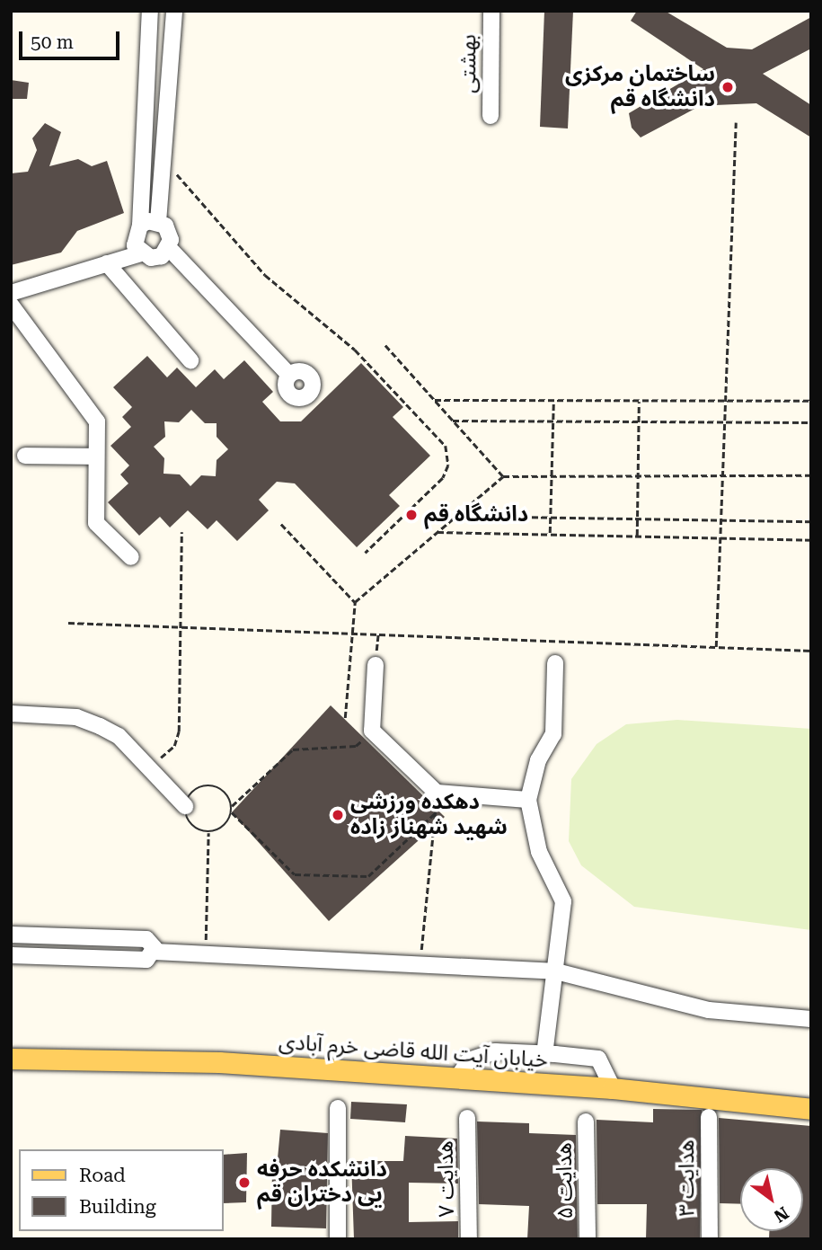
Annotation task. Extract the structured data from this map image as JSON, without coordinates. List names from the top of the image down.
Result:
{
  "streets": {
    "main road": ["خیابان آیت الله قاضی خرم آبادی"],
    "street": [
      "بهشتی",
      "هدایت ۳",
      "هدایت ۷",
      "هدایت ۵"
    ]
  },
  "places": [
    "ساختمان مرکزی دانشگاه قم",
    "دانشگاه قم",
    "دهکده ورزشی شهید شهناز زاده",
    "دانشکده حرفه یی دختران قم"
  ],
  "legend": ["Road", "Building"],
  "scale_bar": "50 m",
  "north": "bottom right"
}
